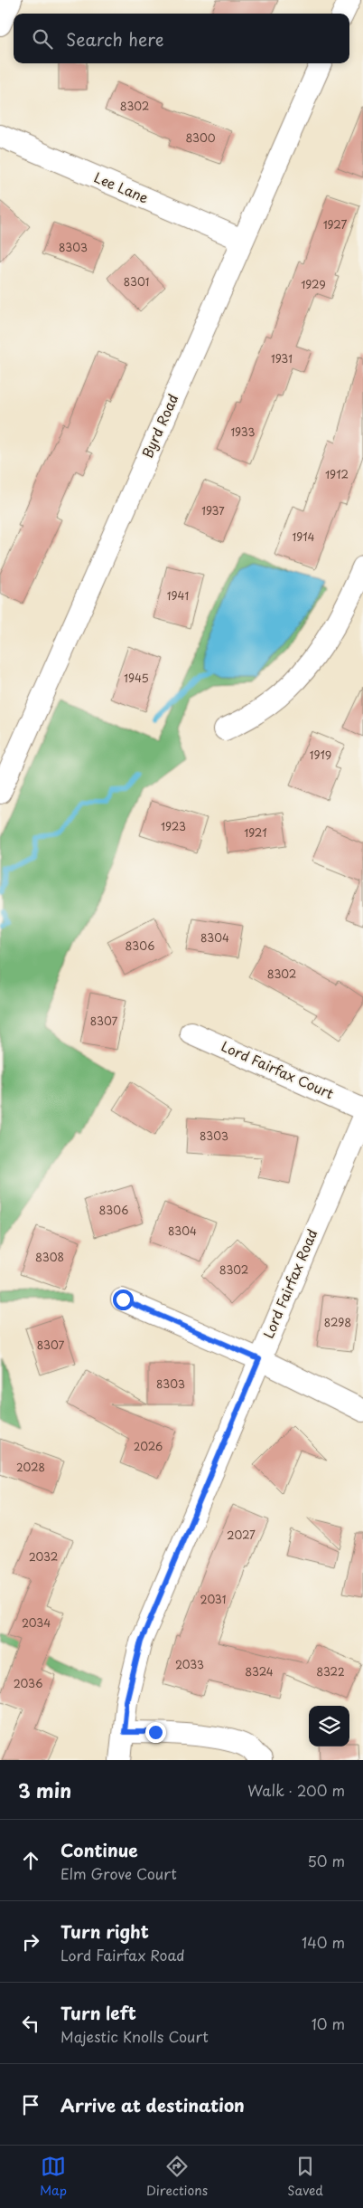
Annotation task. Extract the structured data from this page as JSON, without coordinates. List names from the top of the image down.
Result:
{
  "streets": {
    "street": [
      "Lee Lane",
      "Byrd Road",
      "Lord Fairfax Court",
      "Lord Fairfax Road"
    ]
  },
  "crossings": [
    ["Lee Lane", "Byrd Road"]
  ],
  "house_numbers": [
    "8302",
    "8300",
    "1927",
    "8303",
    "8301",
    "1929",
    "1931",
    "1933",
    "1912",
    "1937",
    "1914",
    "1941",
    "1945",
    "1919",
    "1923",
    "1921",
    "8304",
    "8306",
    "8302",
    "8307",
    "8303",
    "8306",
    "8304",
    "8308",
    "8302",
    "8298",
    "8307",
    "8303",
    "2026",
    "2028",
    "2027",
    "2032",
    "2031",
    "2034",
    "2033",
    "8324",
    "8322",
    "2036"
  ],
  "page": {
    "search": "Search here",
    "heading": ["3 min", "Walk · 200 m"],
    "list": [
      ["Continue", "Elm Grove Court", "50 m"],
      ["Turn right", "Lord Fairfax Road", "140 m"],
      ["Turn left", "Majestic Knolls Court", "10 m"],
      "Arrive at destination"
    ],
    "nav": ["Map", "Directions", "Saved"]
  }
}
